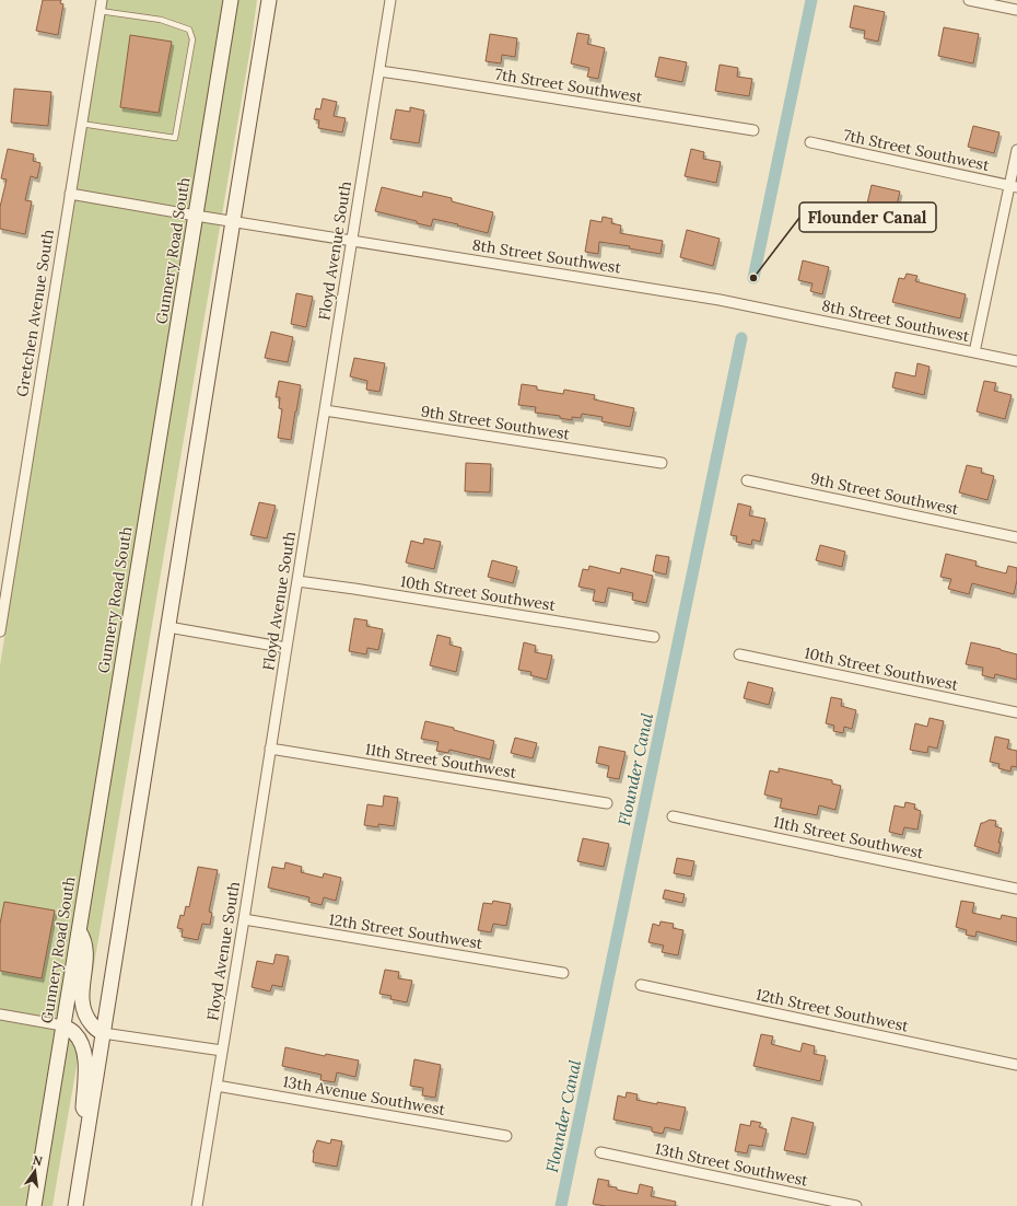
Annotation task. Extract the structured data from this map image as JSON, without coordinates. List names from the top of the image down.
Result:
{
  "streets": {
    "main road": ["Gunnery Road South"],
    "street": [
      "7th Street Southwest",
      "Floyd Avenue South",
      "8th Street Southwest",
      "Gretchen Avenue South",
      "9th Street Southwest",
      "10th Street Southwest",
      "11th Street Southwest",
      "12th Street Southwest",
      "13th Avenue Southwest",
      "13th Street Southwest"
    ]
  },
  "crossings": [
    ["7th Street Southwest", "Floyd Avenue South"],
    ["Gunnery Road South", "8th Street Southwest"],
    ["Floyd Avenue South", "8th Street Southwest"],
    ["Floyd Avenue South", "9th Street Southwest"],
    ["Floyd Avenue South", "10th Street Southwest"],
    ["Floyd Avenue South", "11th Street Southwest"],
    ["Floyd Avenue South", "12th Street Southwest"],
    ["Floyd Avenue South", "13th Avenue Southwest"],
    ["8th Street Southwest", "Gretchen Avenue South"]
  ],
  "water": ["Flounder Canal"],
  "places": ["Flounder Canal"],
  "north": "top"
}
